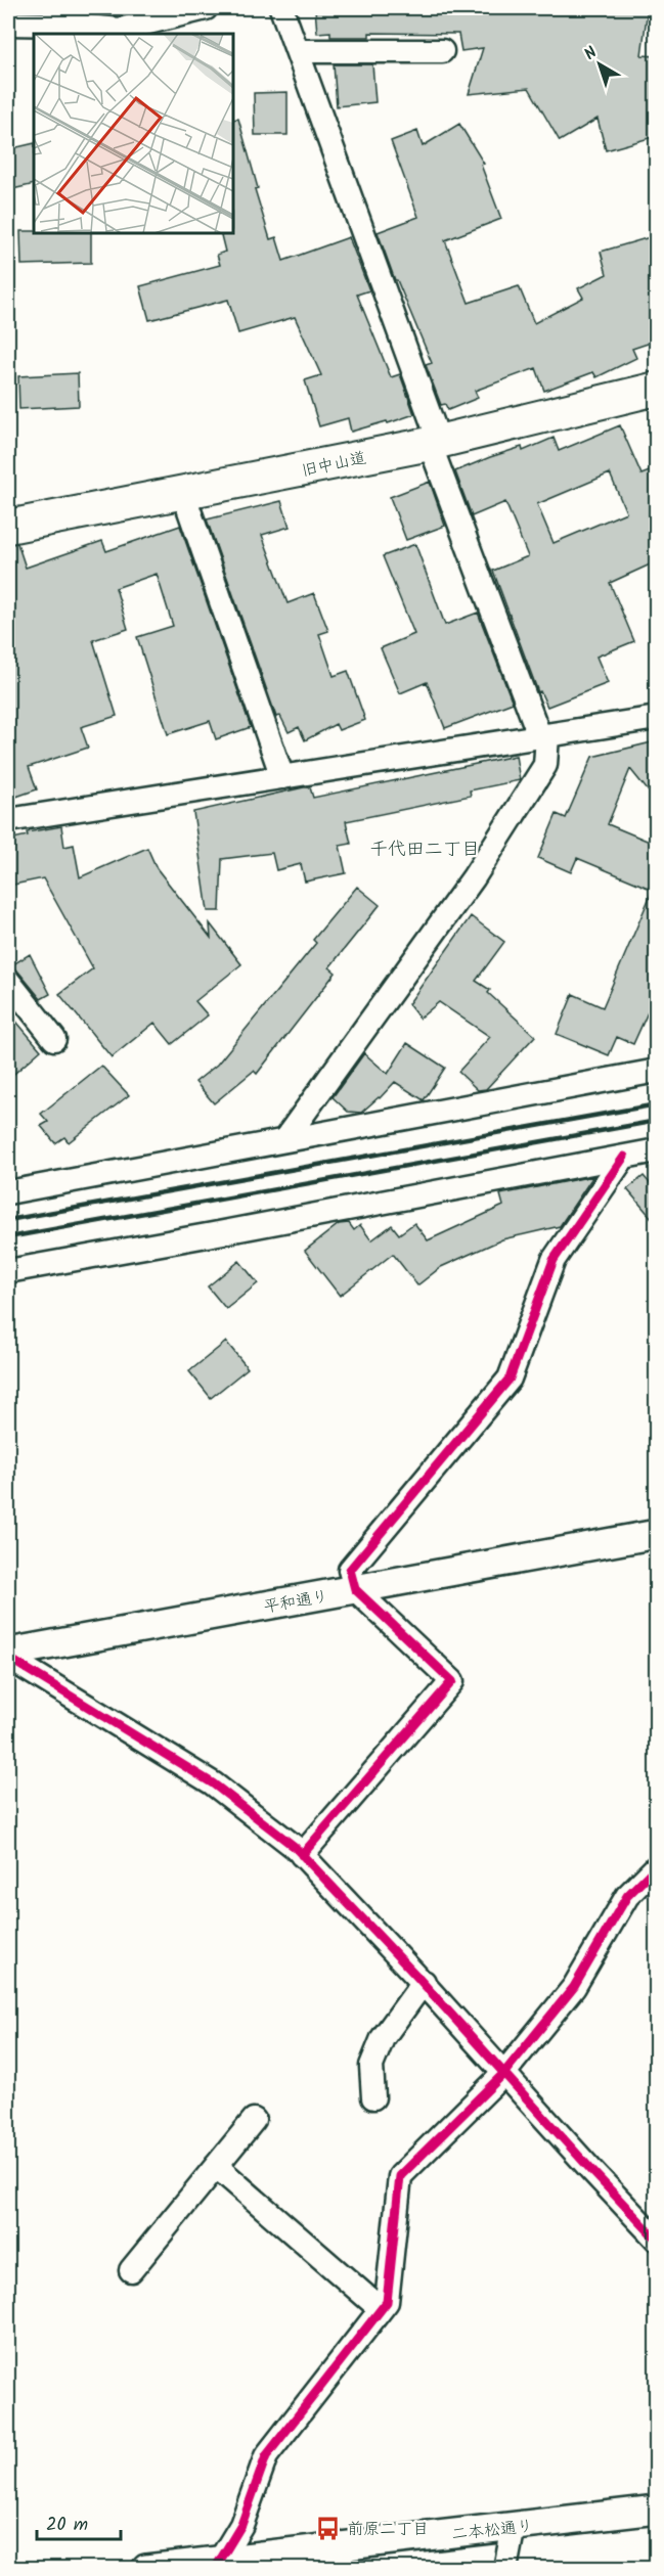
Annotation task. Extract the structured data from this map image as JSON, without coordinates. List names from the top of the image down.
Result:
{
  "streets": {
    "main road": ["旧中山道"],
    "street": ["平和通り", "二本松通り"]
  },
  "districts": ["千代田二丁目"],
  "places": {
    "bus stop": ["前原二丁目"]
  },
  "scale_bar": "20 m",
  "north": "top left"
}
